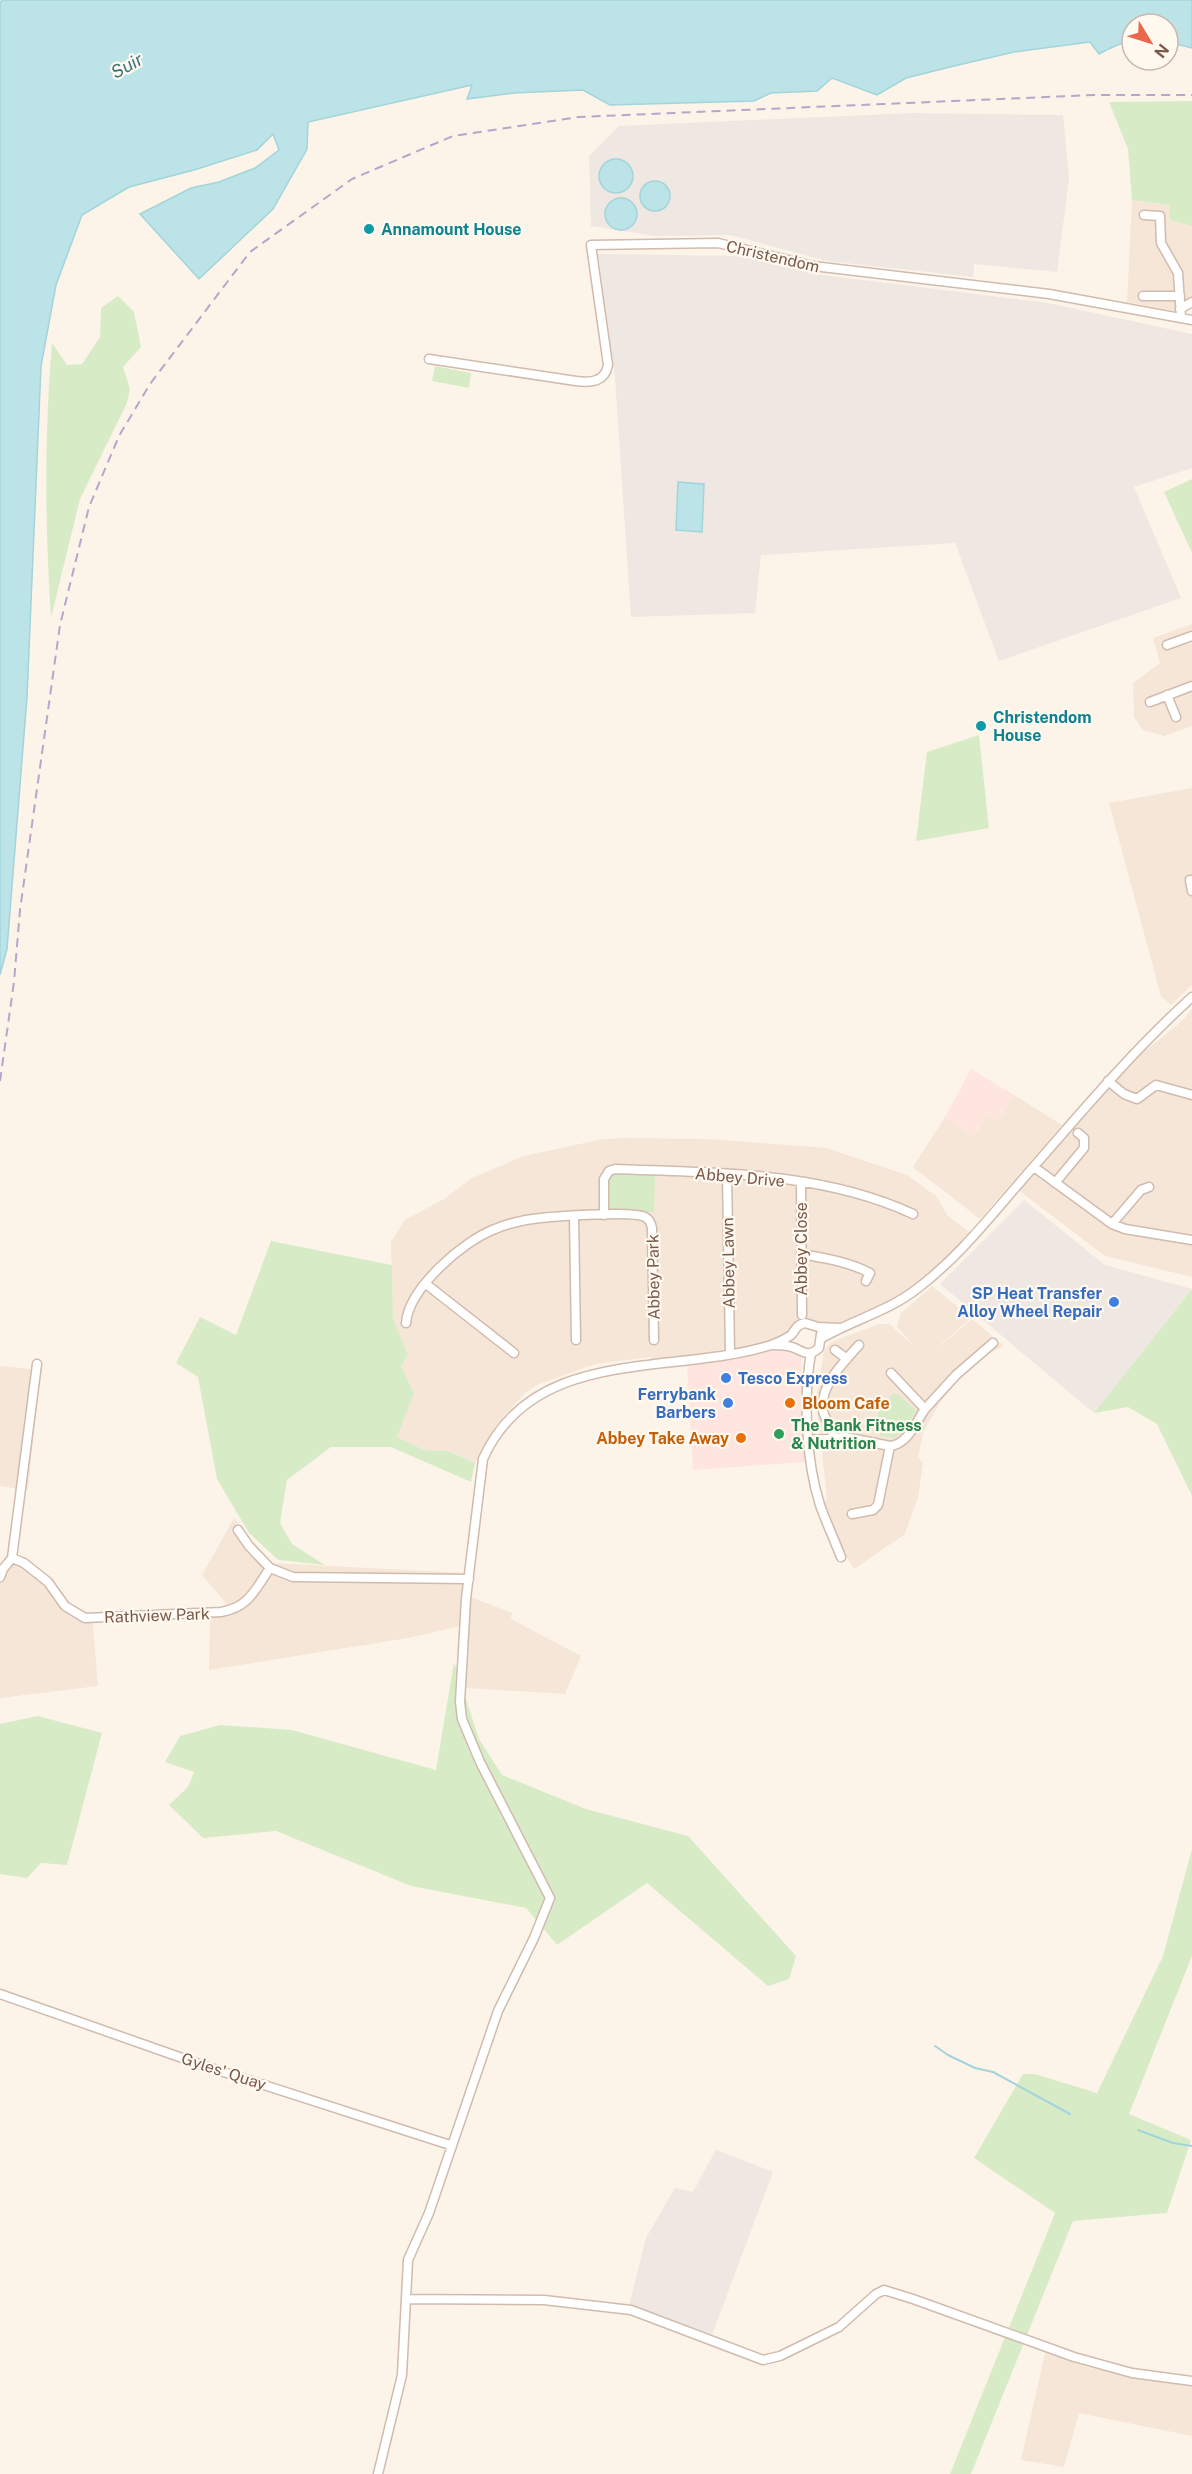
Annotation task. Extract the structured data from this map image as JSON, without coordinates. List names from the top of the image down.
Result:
{
  "streets": {
    "street": [
      "Christendom",
      "Abbey Drive",
      "Abbey Close",
      "Abbey Lawn",
      "Abbey Park",
      "Rathview Park",
      "Gyles' Quay"
    ]
  },
  "crossings": [
    ["Abbey Drive", "Abbey Close"],
    ["Abbey Drive", "Abbey Lawn"],
    ["Abbey Drive", "Abbey Park"]
  ],
  "water": ["Suir"],
  "places": [
    "Annamount House",
    "Christendom House",
    "SP Heat Transfer Alloy Wheel Repair",
    "Tesco Express",
    "Ferrybank Barbers",
    "Bloom Cafe",
    "The Bank Fitness & Nutrition",
    "Abbey Take Away"
  ],
  "north": "bottom right"
}
